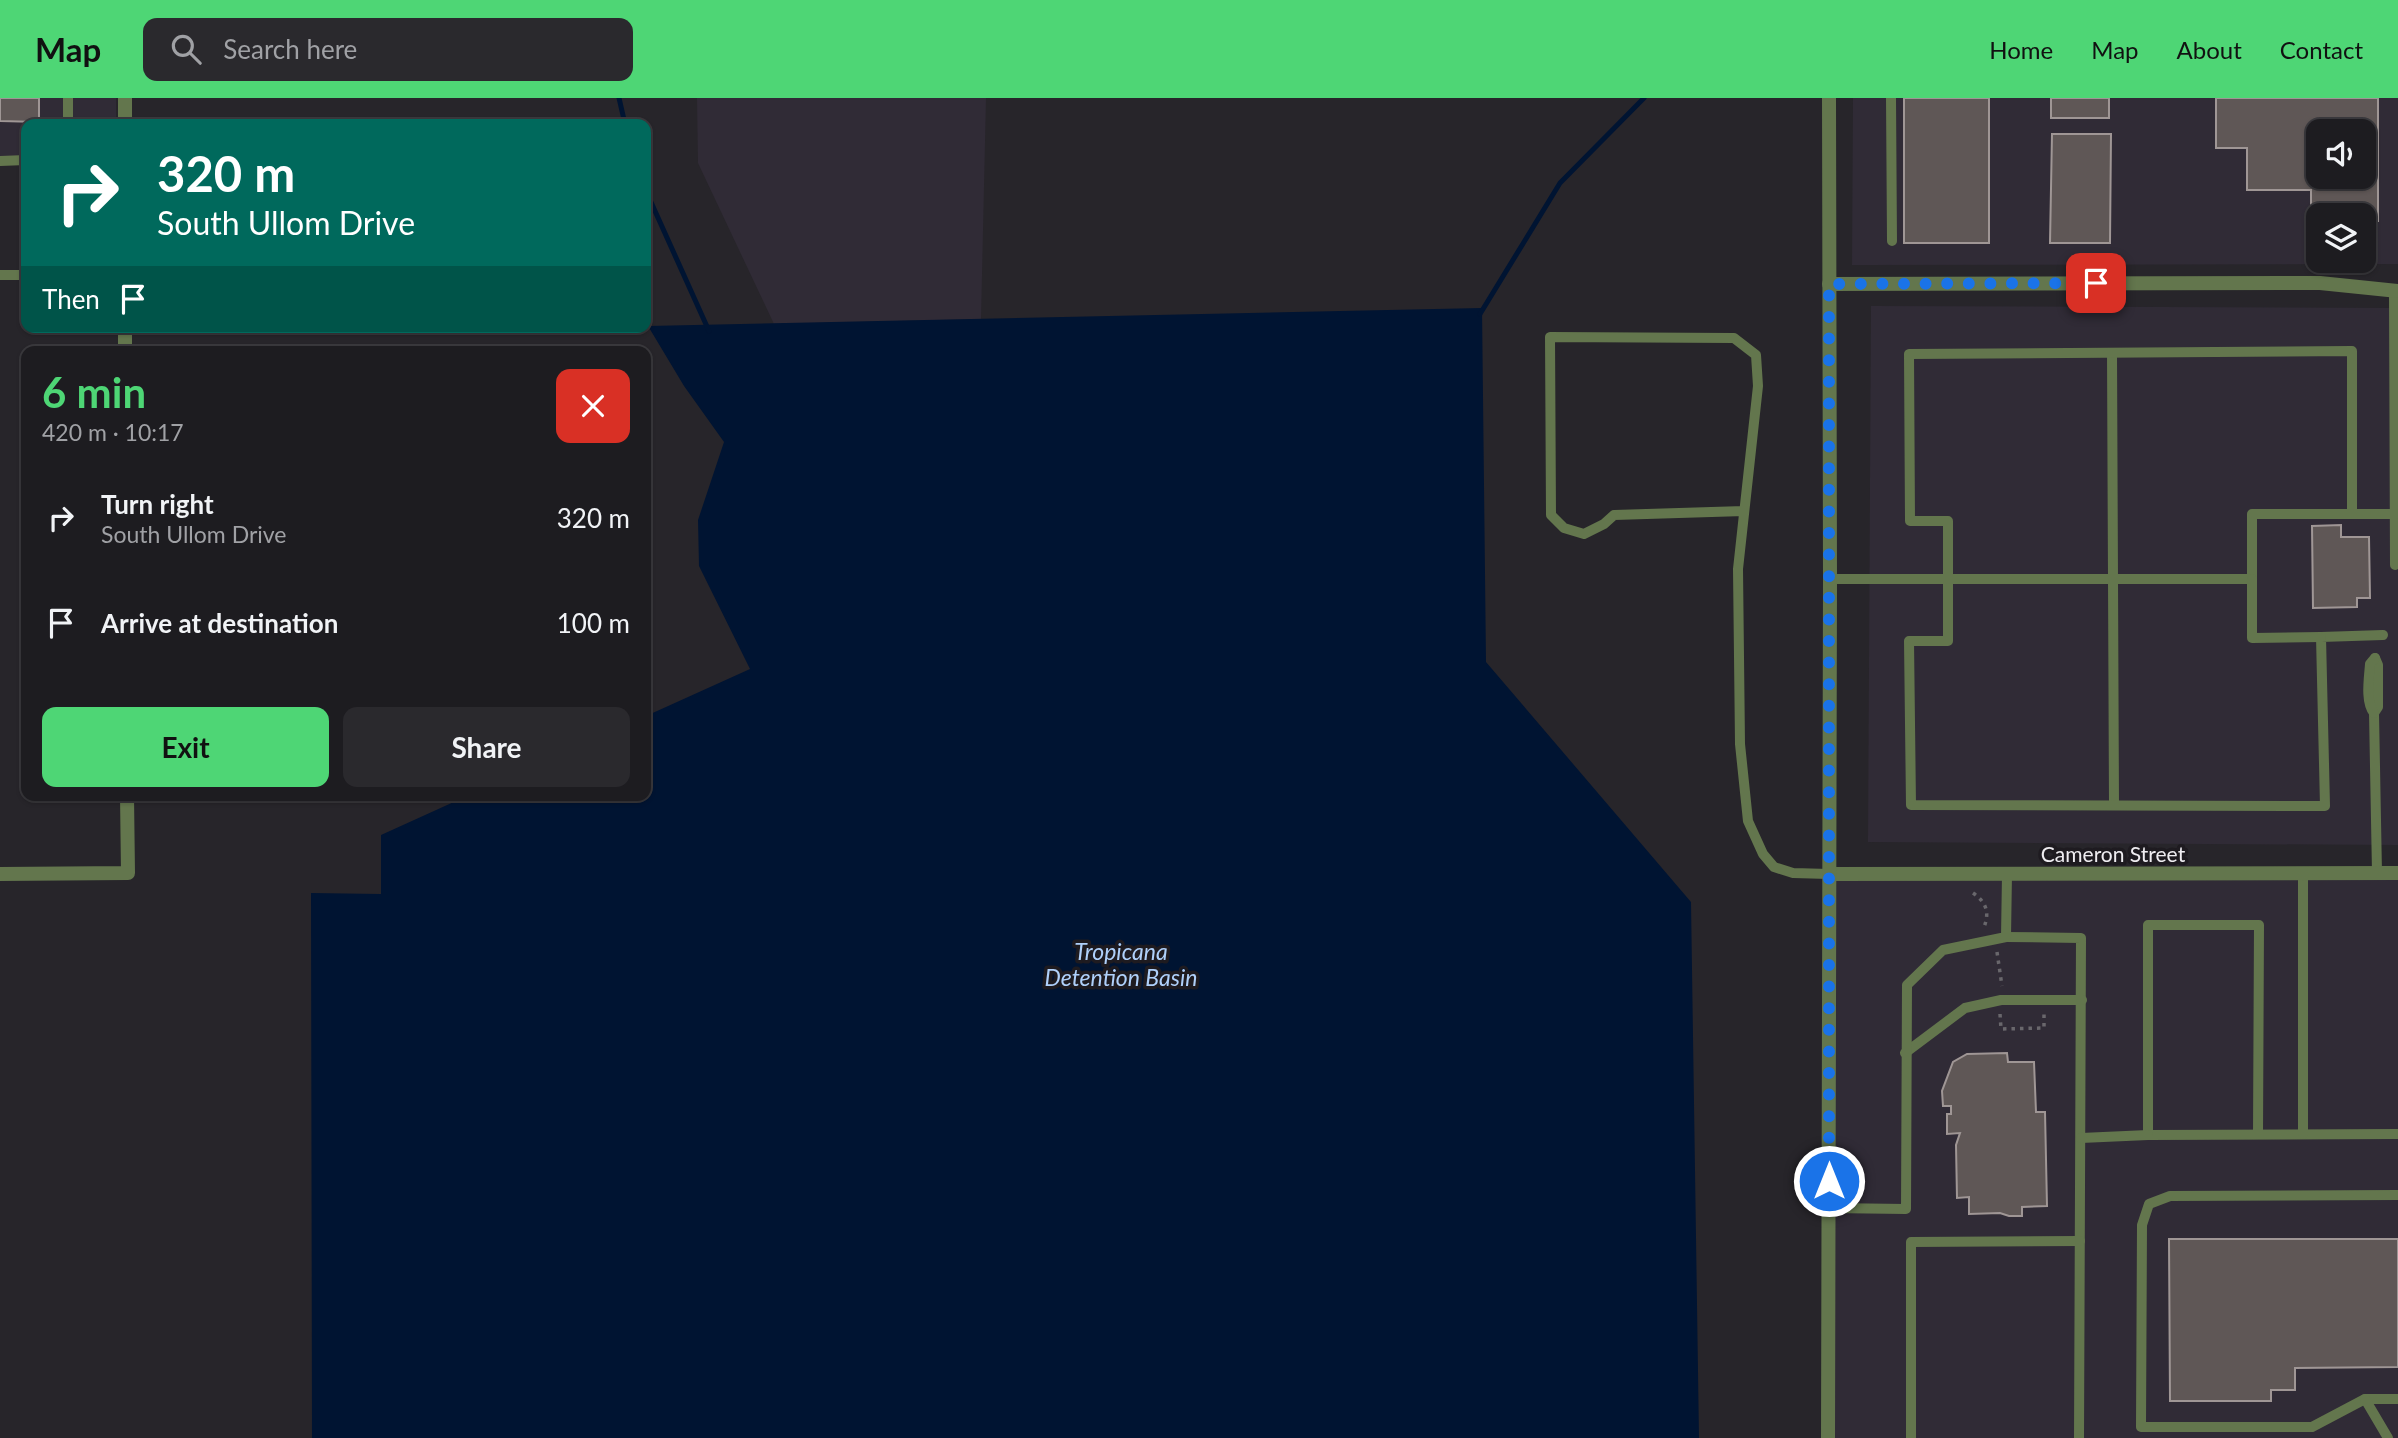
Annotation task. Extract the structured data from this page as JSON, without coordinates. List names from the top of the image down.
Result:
{
  "streets": {
    "street": ["Cameron Street"]
  },
  "water": ["Tropicana Detention Basin"],
  "page": {
    "header": "Map",
    "search": "Search here",
    "nav": [
      "Home",
      "Map",
      "About",
      "Contact"
    ],
    "turn": ["320 m", "South Ullom Drive"],
    "then": "Then",
    "heading": ["6 min", "420 m · 10:17"],
    "list": [
      {
        "name": "Turn right",
        "note": "South Ullom Drive",
        "value": "320 m"
      },
      {
        "name": "Arrive at destination",
        "value": "100 m"
      }
    ],
    "buttons": ["Exit", "Share"]
  }
}
